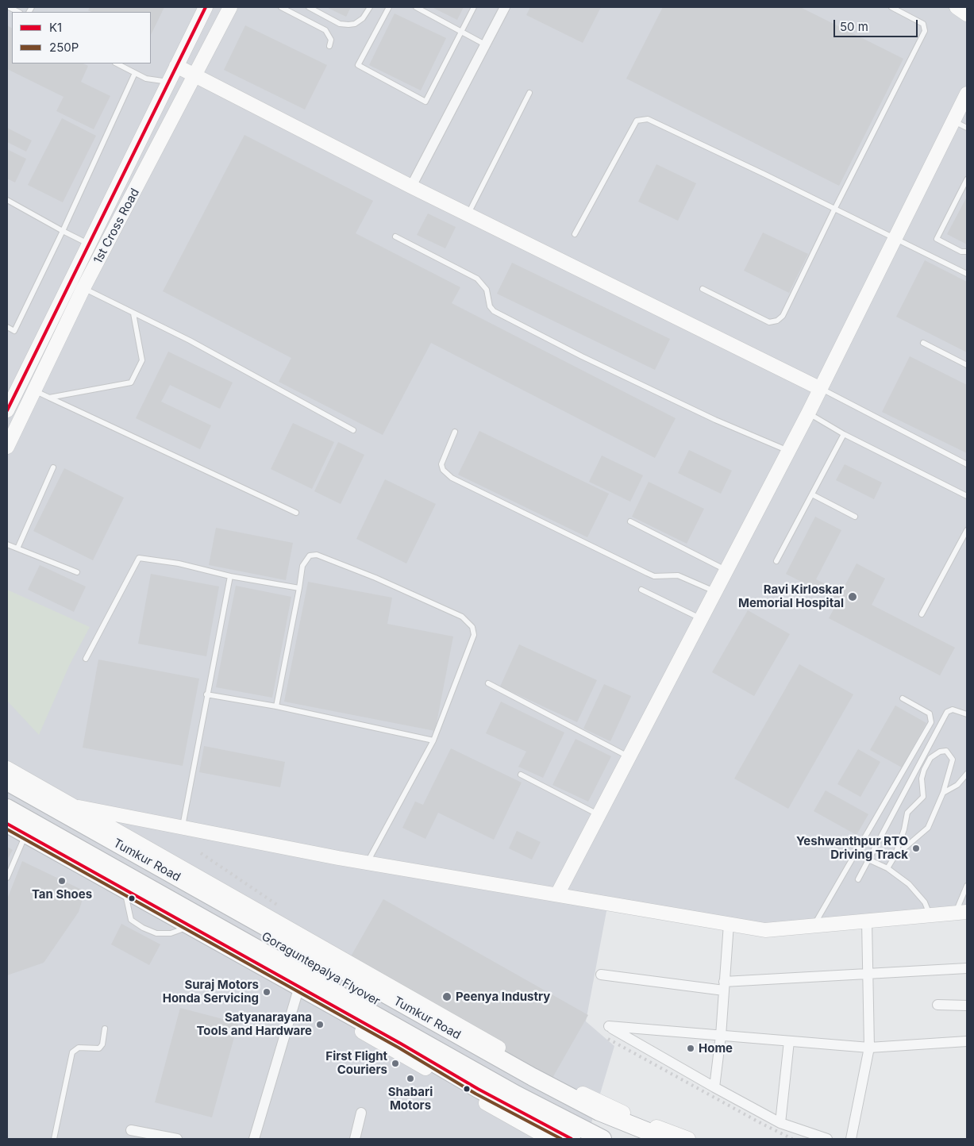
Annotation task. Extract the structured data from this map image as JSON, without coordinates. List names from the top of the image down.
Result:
{
  "streets": {
    "highway": ["Tumkur Road", "Goraguntepalya Flyover"],
    "street": ["1st Cross Road"]
  },
  "places": [
    "Ravi Kirloskar Memorial Hospital",
    "Yeshwanthpur RTO Driving Track",
    "Tan Shoes",
    "Suraj Motors Honda Servicing",
    "Peenya Industry",
    "Satyanarayana Tools and Hardware",
    "Home",
    "First Flight Couriers",
    "Shabari Motors"
  ],
  "lines": ["transit line K1", "transit line 250P"],
  "legend": ["K1", "250P"],
  "scale_bar": "50 m"
}
